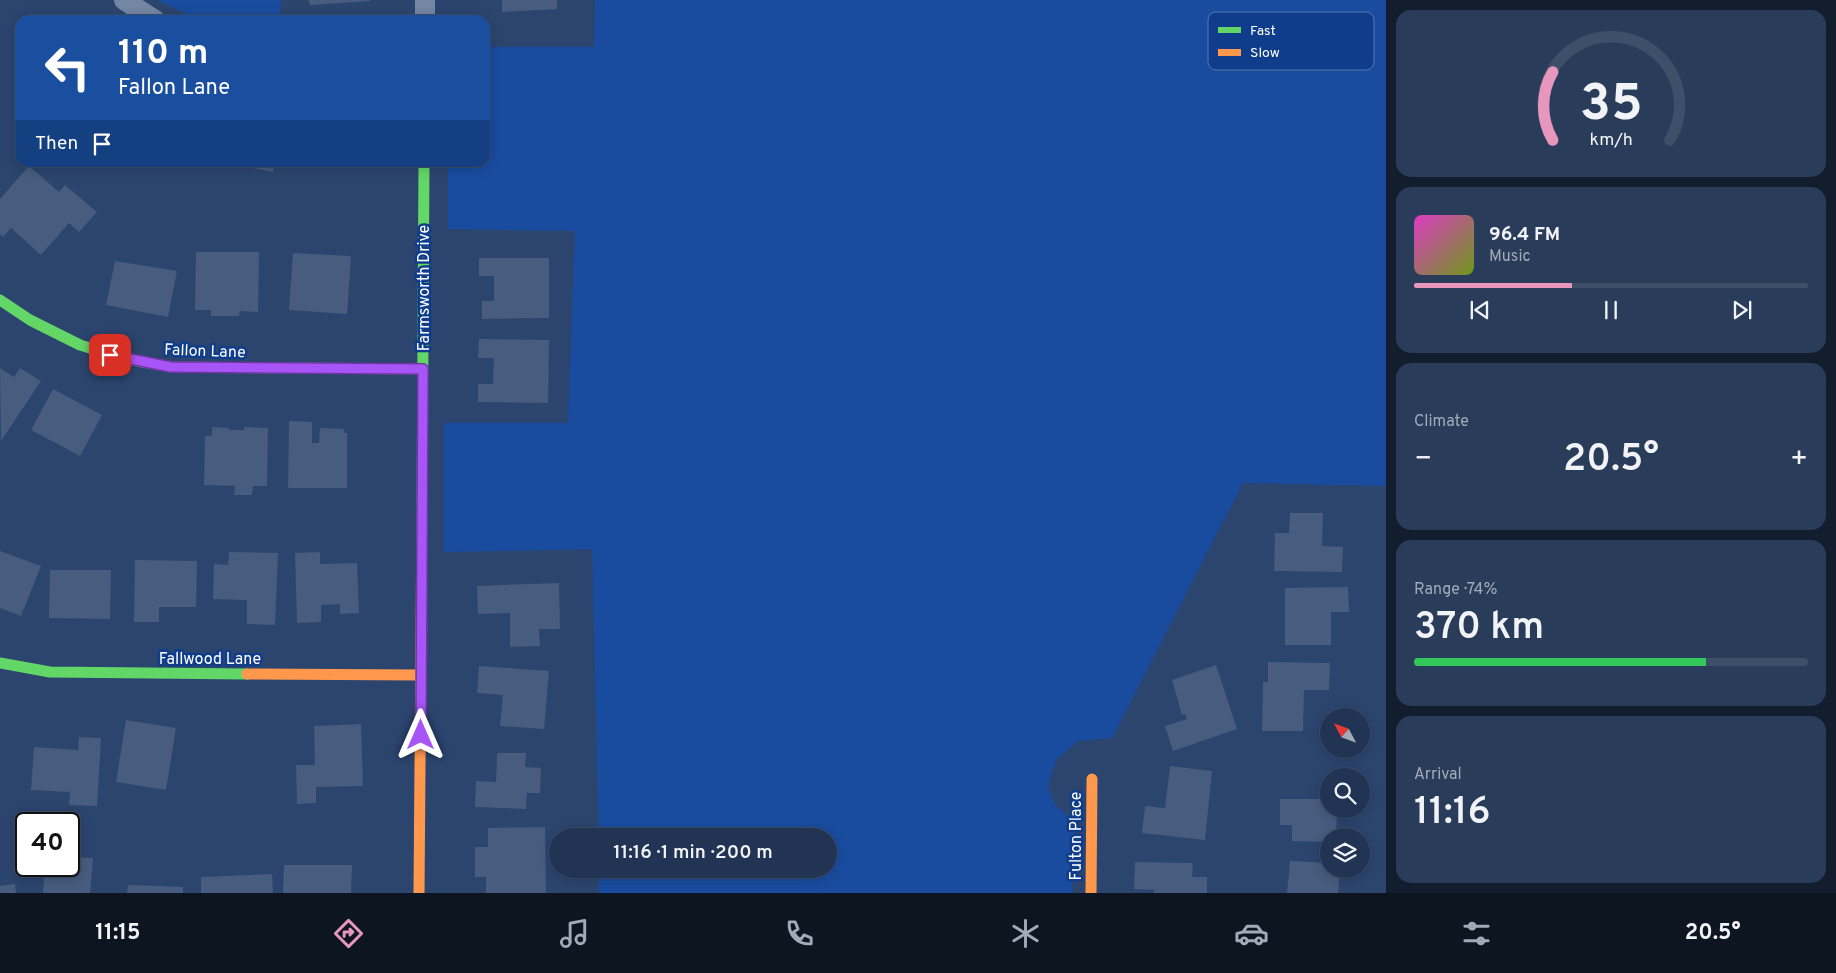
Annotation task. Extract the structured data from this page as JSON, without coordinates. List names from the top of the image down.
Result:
{
  "streets": {
    "street": [
      "Farmsworth Drive",
      "Fallon Lane",
      "Fallwood Lane",
      "Fulton Place"
    ]
  },
  "crossings": [
    ["Farmsworth Drive", "Fallon Lane"],
    ["Farmsworth Drive", "Fallwood Lane"]
  ],
  "legend": ["Fast", "Slow"],
  "north": "top left",
  "page": {
    "turn": ["110 m", "Fallon Lane"],
    "then": "Then",
    "song": ["96.4 FM", "Music"],
    "tile": [
      "Climate",
      ["Range · 74%", "370 km"],
      ["Arrival", "11:16"]
    ],
    "heat": ["−", "20.5°", "+"],
    "limit": "40",
    "trip": "11:16 · 1 min · 200 m",
    "tabs": ["11:15", "20.5°"],
    "gauge": ["35", "km/h"]
  }
}
